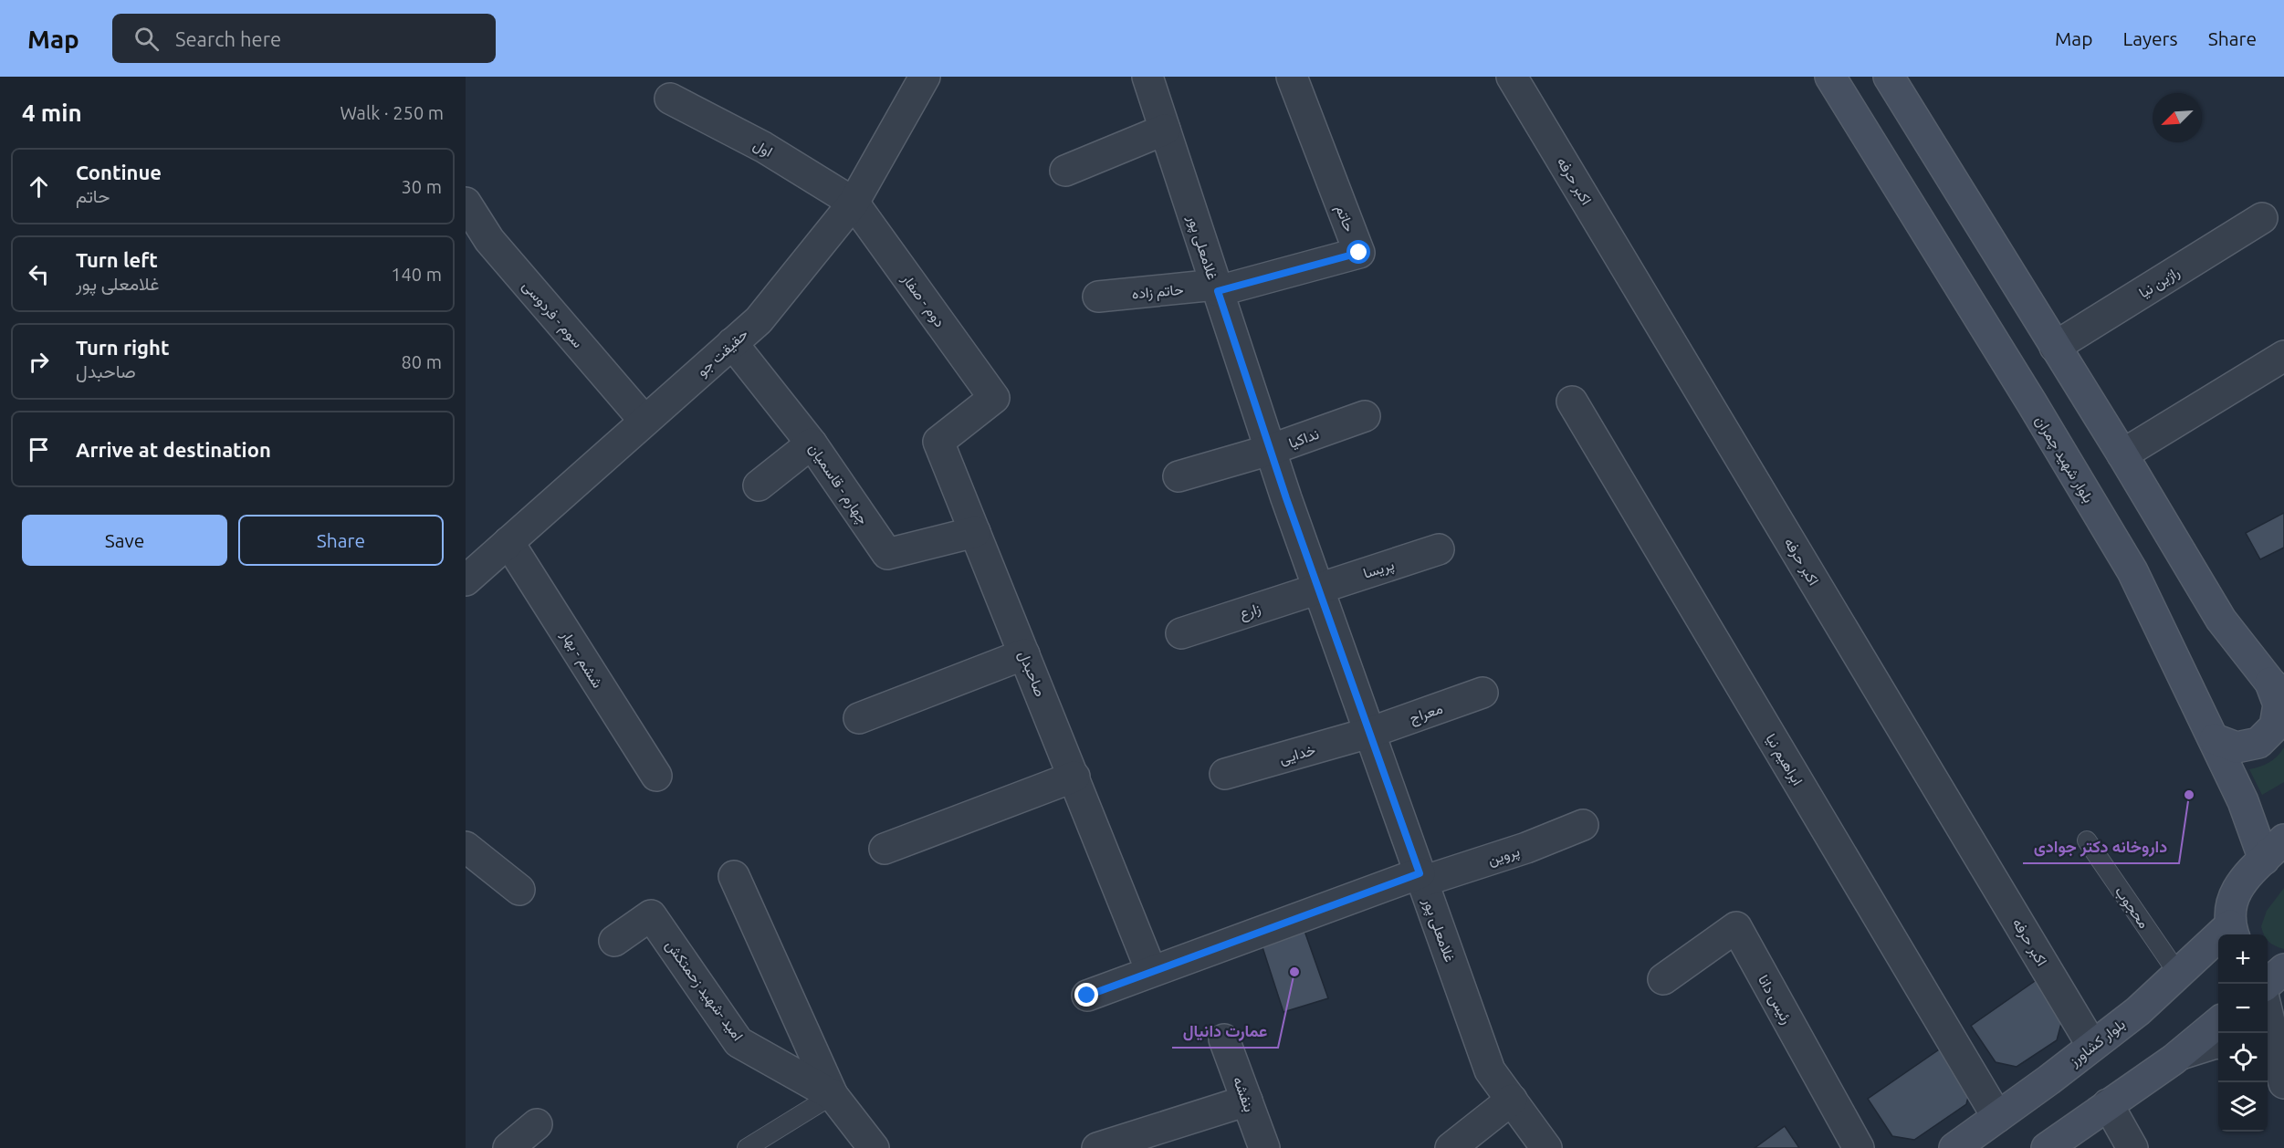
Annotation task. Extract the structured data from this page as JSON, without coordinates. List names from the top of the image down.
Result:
{
  "streets": {
    "main road": ["بلوار شهید چمران", "بلوار کشاورز"],
    "street": [
      "اول",
      "اکبر حرفه",
      "حاتم",
      "غلامعلی پور",
      "راژین نیا",
      "حاتم زاده",
      "دوم - صفار",
      "سوم - فردوسی",
      "حقیقت جو",
      "نداکیا",
      "چهارم - قاسمیان",
      "پریسا",
      "زارع",
      "ششم - بهار",
      "صاحبدل",
      "معراج",
      "خدایی",
      "ابراهیم نیا",
      "پروین",
      "امید -شهید زحمتکش",
      "رئیس دانا",
      "بنفشه"
    ],
    "lane": ["محجوب"]
  },
  "crossings": [
    ["اول", "دوم - صفار"],
    ["اول", "حقیقت جو"],
    ["اکبر حرفه", "بلوار کشاورز"],
    ["حاتم", "غلامعلی پور"],
    ["حاتم", "حاتم زاده"],
    ["غلامعلی پور", "حاتم زاده"],
    ["غلامعلی پور", "نداکیا"],
    ["غلامعلی پور", "پریسا"],
    ["غلامعلی پور", "زارع"],
    ["غلامعلی پور", "معراج"],
    ["غلامعلی پور", "خدایی"],
    ["غلامعلی پور", "پروین"],
    ["دوم - صفار", "حقیقت جو"],
    ["دوم - صفار", "صاحبدل"],
    ["سوم - فردوسی", "حقیقت جو"],
    ["حقیقت جو", "چهارم - قاسمیان"],
    ["حقیقت جو", "ششم - بهار"],
    ["چهارم - قاسمیان", "صاحبدل"],
    ["پریسا", "زارع"],
    ["معراج", "خدایی"],
    ["ابراهیم نیا", "بلوار کشاورز"],
    ["محجوب", "بلوار کشاورز"]
  ],
  "places": ["داروخانه دکتر جوادی", "عمارت دانیال"],
  "north": "bottom left",
  "page": {
    "header": "Map",
    "search": "Search here",
    "nav": ["Map", "Layers", "Share"],
    "heading": ["4 min", "Walk · 250 m"],
    "list": [
      ["Continue", "حاتم", "30 m"],
      ["Turn left", "غلامعلی پور", "140 m"],
      ["Turn right", "صاحبدل", "80 m"],
      "Arrive at destination"
    ],
    "buttons": ["Save", "Share"],
    "map_buttons": ["+", "−"]
  }
}
